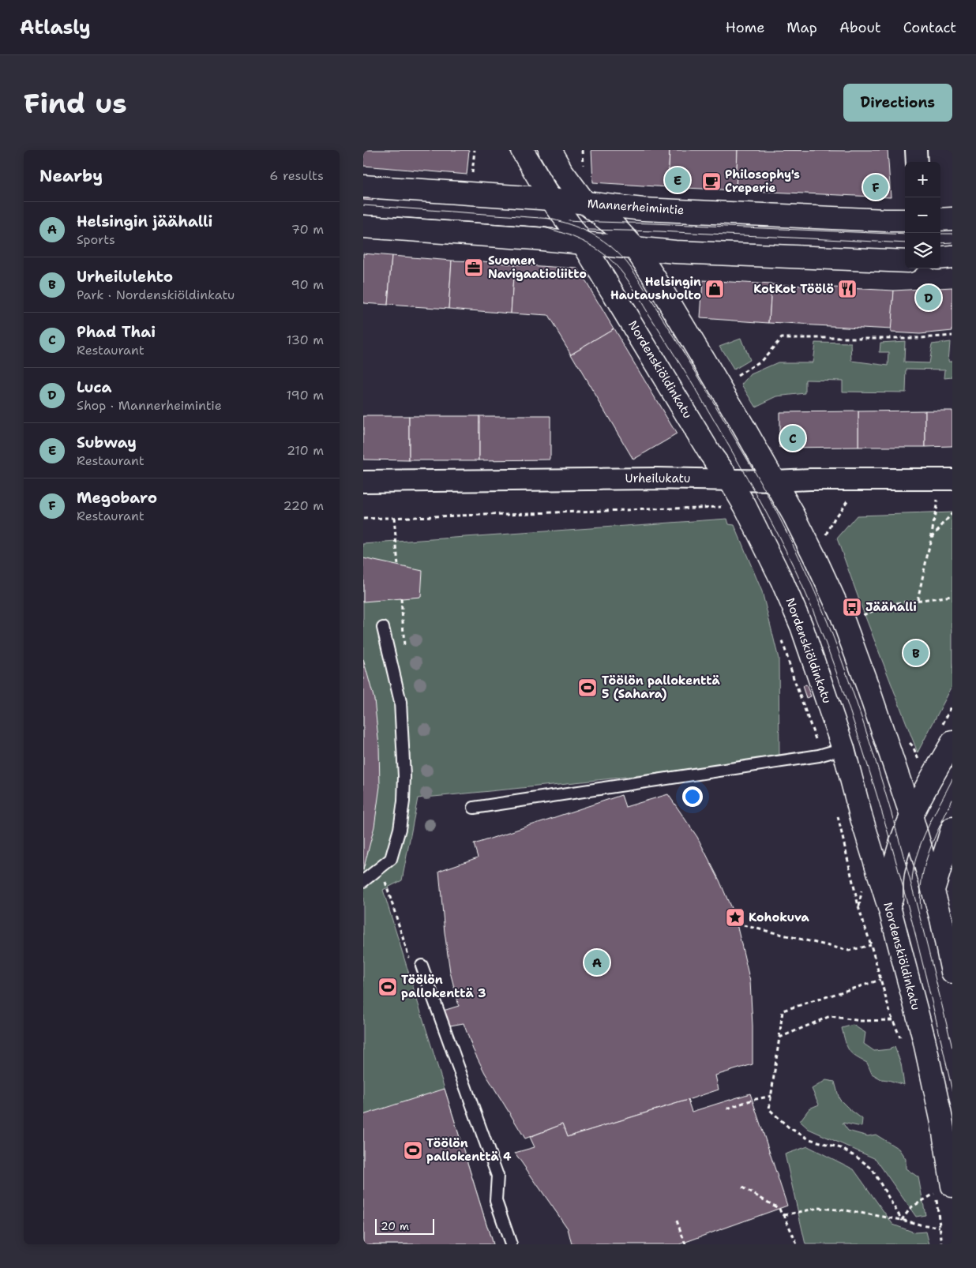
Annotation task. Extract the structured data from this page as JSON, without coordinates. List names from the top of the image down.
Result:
{
  "streets": {
    "main road": ["Mannerheimintie", "Nordenskiöldinkatu"],
    "street": ["Urheilukatu"]
  },
  "crossings": [
    ["Mannerheimintie", "Nordenskiöldinkatu"],
    ["Nordenskiöldinkatu", "Urheilukatu"]
  ],
  "places": {
    "cafe": ["Philosophy's Creperie"],
    "office": ["Suomen Navigaatioliitto"],
    "shop": ["Helsingin Hautaushuolto"],
    "restaurant": ["KotKot Töölö"],
    "bus stop": ["Jäähalli"],
    "sports": ["Töölön pallokenttä 5 (Sahara)", "Töölön pallokenttä 3", "Töölön pallokenttä 4"],
    "place": ["Kohokuva"]
  },
  "scale_bar": "20 m",
  "page": {
    "header": "Atlasly",
    "nav": [
      "Home",
      "Map",
      "About",
      "Contact"
    ],
    "buttons": "Directions",
    "title": "Find us",
    "heading": ["Nearby", "6 results"],
    "map_buttons": ["+", "−"],
    "pins": [
      "E",
      "F",
      "D",
      "C",
      "B",
      "A"
    ],
    "list": [
      {
        "mark": "A",
        "name": "Helsingin jäähalli",
        "note": "Sports",
        "value": "70 m"
      },
      {
        "mark": "B",
        "name": "Urheilulehto",
        "note": "Park · Nordenskiöldinkatu",
        "value": "90 m"
      },
      {
        "mark": "C",
        "name": "Phad Thai",
        "note": "Restaurant",
        "value": "130 m"
      },
      {
        "mark": "D",
        "name": "Luca",
        "note": "Shop · Mannerheimintie",
        "value": "190 m"
      },
      {
        "mark": "E",
        "name": "Subway",
        "note": "Restaurant",
        "value": "210 m"
      },
      {
        "mark": "F",
        "name": "Megobaro",
        "note": "Restaurant",
        "value": "220 m"
      }
    ],
    "scale": "20 m"
  }
}
